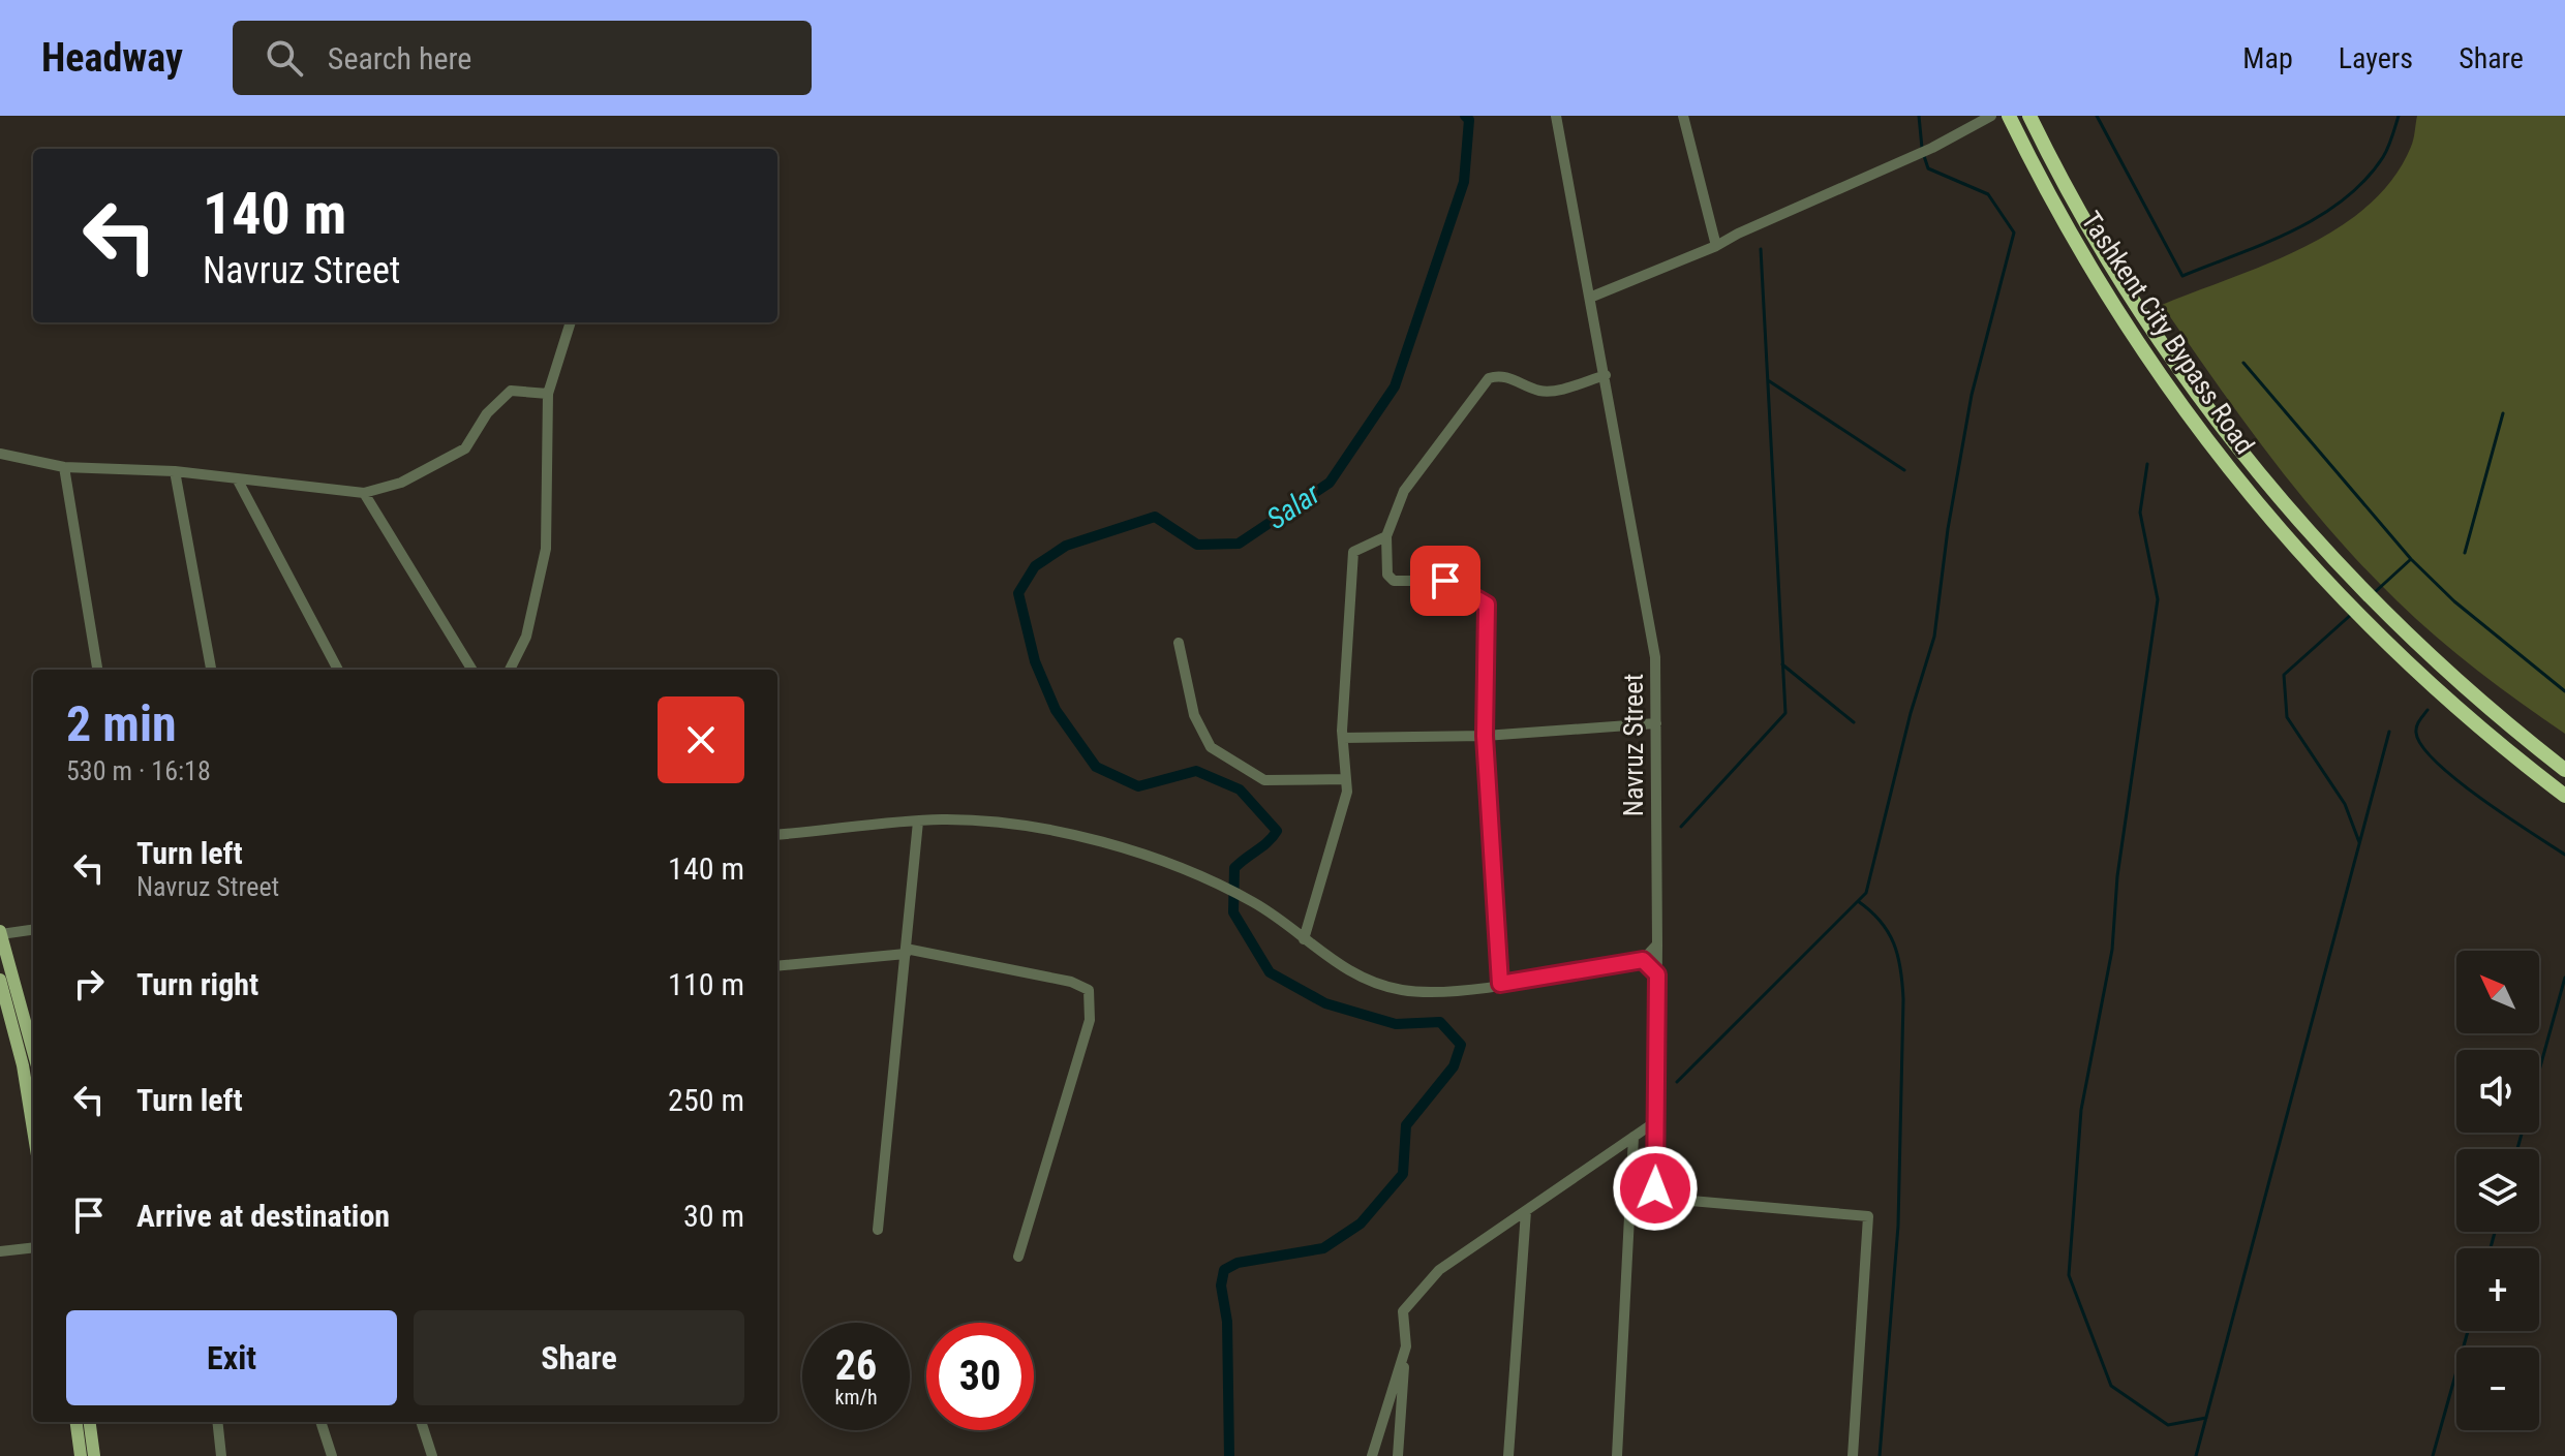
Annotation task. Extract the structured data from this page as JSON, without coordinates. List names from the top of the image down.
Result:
{
  "streets": {
    "highway": ["Tashkent City Bypass Road"],
    "street": ["Navruz Street"]
  },
  "water": ["Salar"],
  "north": "top left",
  "page": {
    "header": "Headway",
    "search": "Search here",
    "nav": ["Map", "Layers", "Share"],
    "turn": ["140 m", "Navruz Street"],
    "heading": ["2 min", "530 m · 16:18"],
    "list": [
      {
        "name": "Turn left",
        "note": "Navruz Street",
        "value": "140 m"
      },
      {
        "name": "Turn right",
        "value": "110 m"
      },
      {
        "name": "Turn left",
        "value": "250 m"
      },
      {
        "name": "Arrive at destination",
        "value": "30 m"
      }
    ],
    "map_buttons": ["+", "−"],
    "buttons": ["Exit", "Share"],
    "speed": "26 km/h",
    "limit": "30"
  }
}
